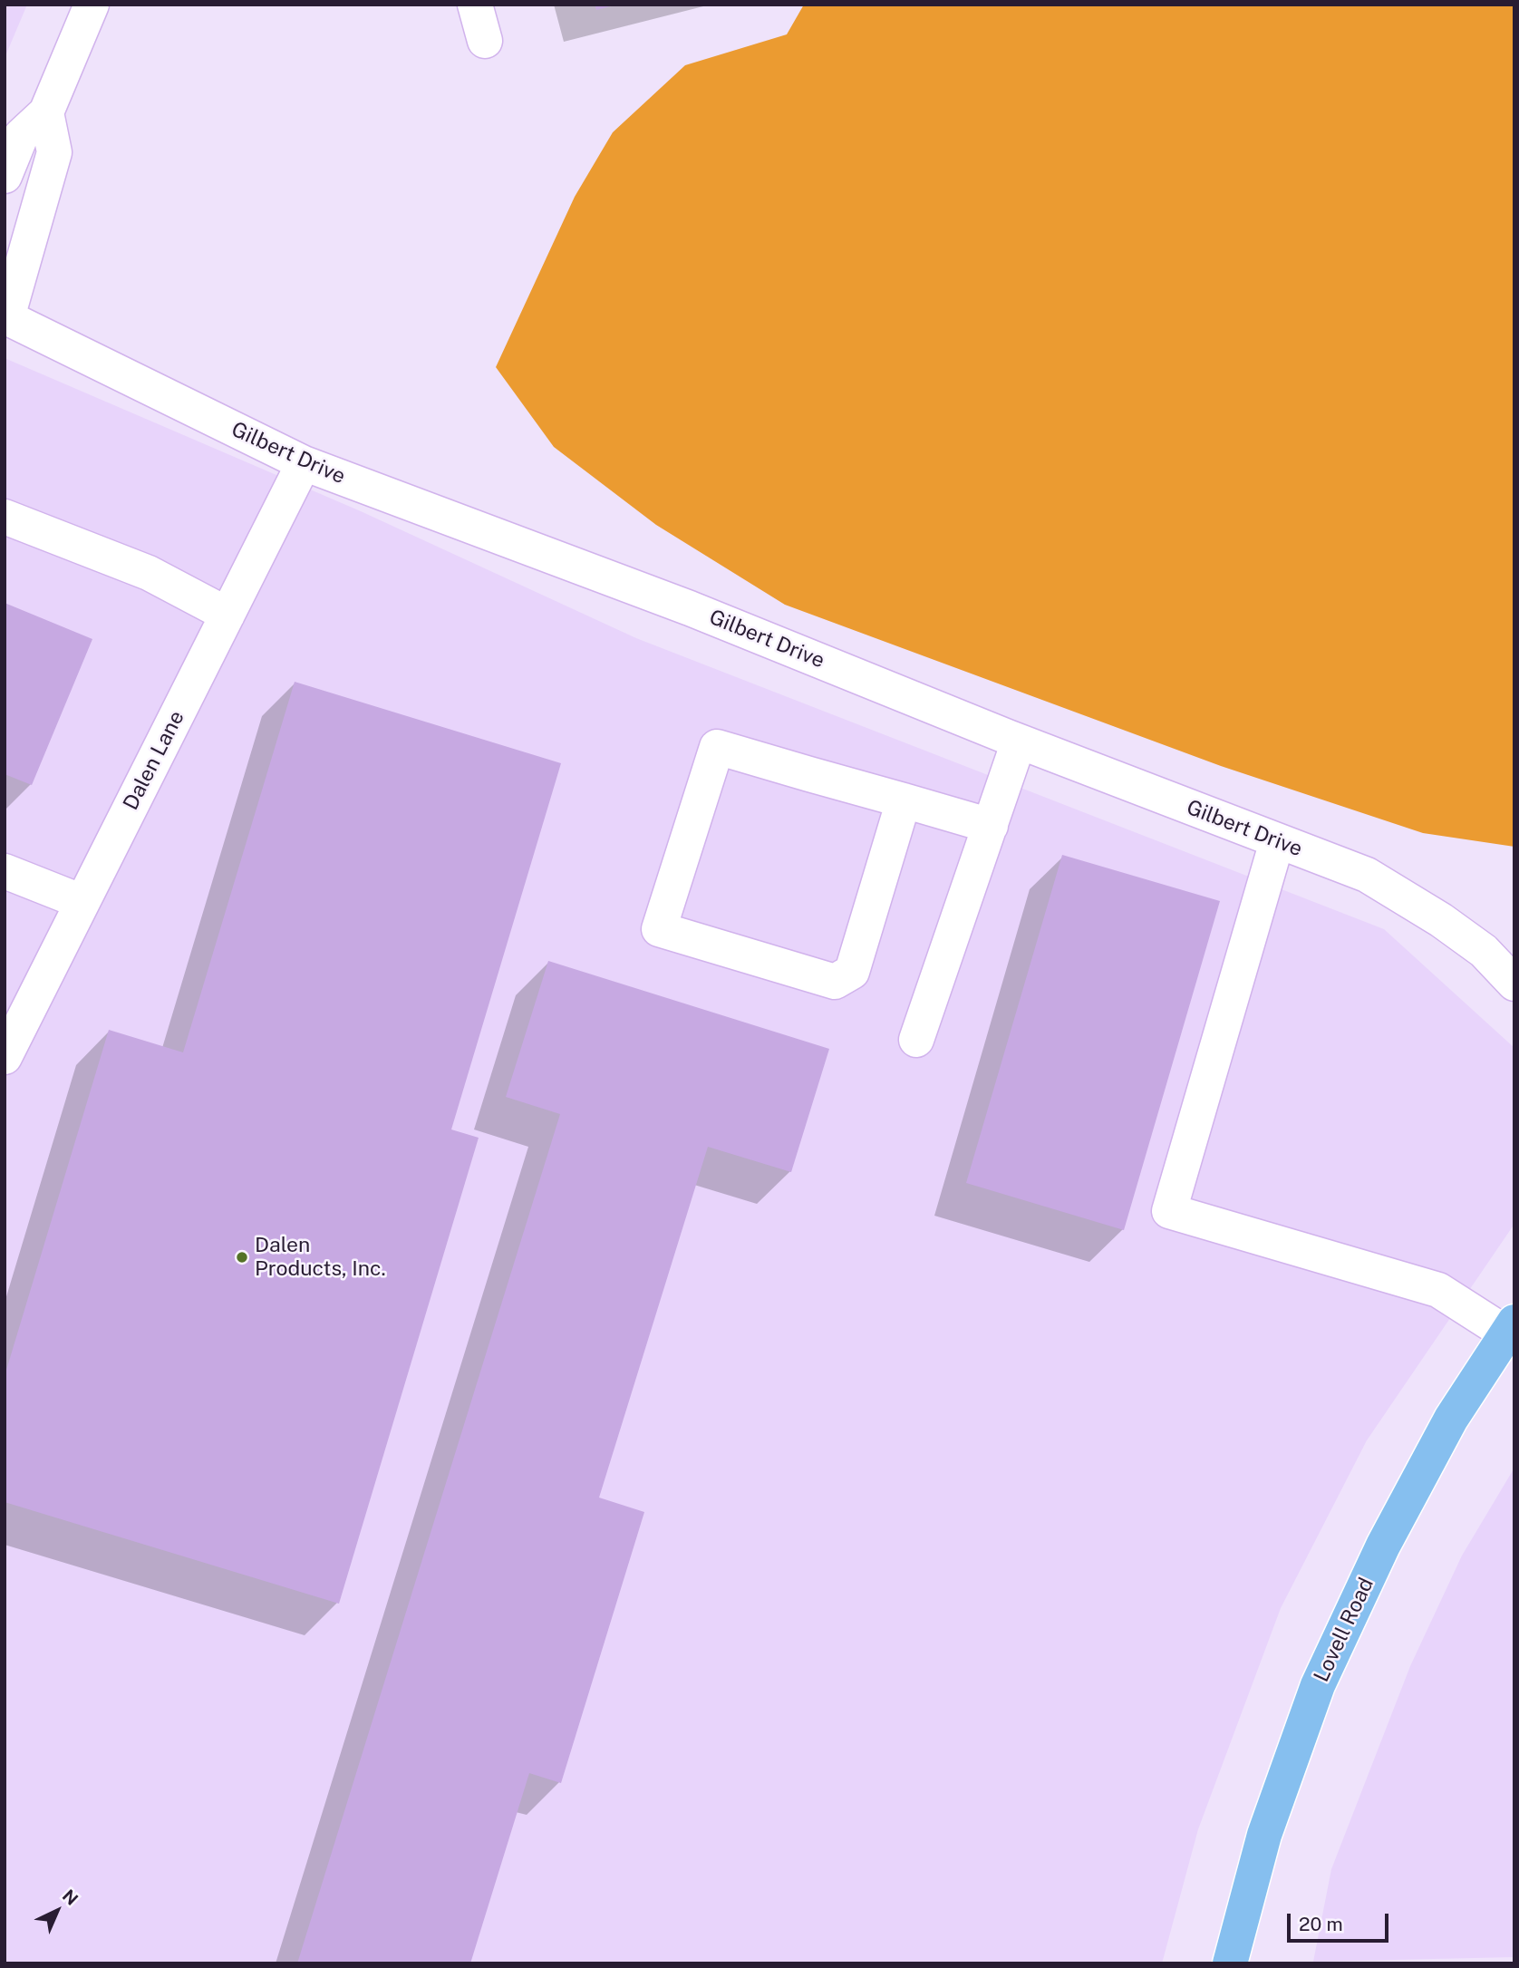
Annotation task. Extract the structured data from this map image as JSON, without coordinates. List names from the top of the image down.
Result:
{
  "streets": {
    "main road": ["Lovell Road"],
    "street": ["Gilbert Drive", "Dalen Lane"]
  },
  "crossings": [
    ["Gilbert Drive", "Dalen Lane"]
  ],
  "places": ["Dalen Products, Inc."],
  "scale_bar": "20 m",
  "north": "top right"
}
